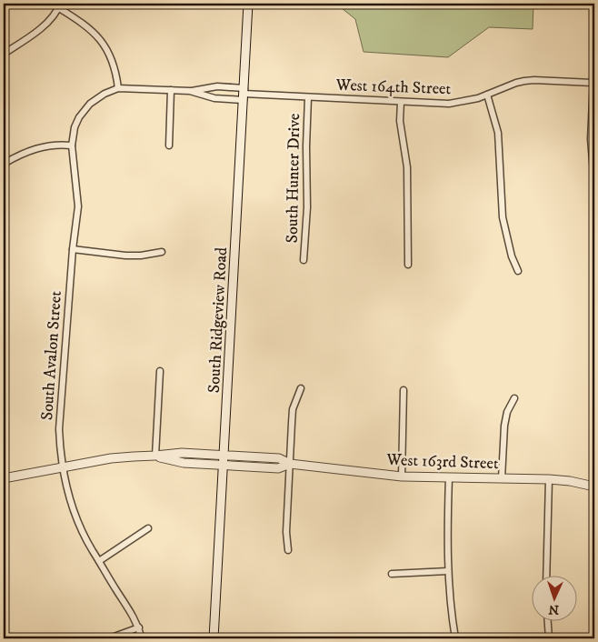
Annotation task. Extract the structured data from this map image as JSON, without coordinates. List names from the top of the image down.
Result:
{
  "streets": {
    "street": [
      "West 164th Street",
      "South Hunter Drive",
      "South Ridgeview Road",
      "South Avalon Street",
      "West 163rd Street"
    ]
  },
  "crossings": [
    ["West 164th Street", "South Hunter Drive"],
    ["West 164th Street", "South Ridgeview Road"],
    ["West 164th Street", "South Avalon Street"],
    ["South Ridgeview Road", "West 163rd Street"],
    ["South Avalon Street", "West 163rd Street"]
  ],
  "north": "bottom"
}
